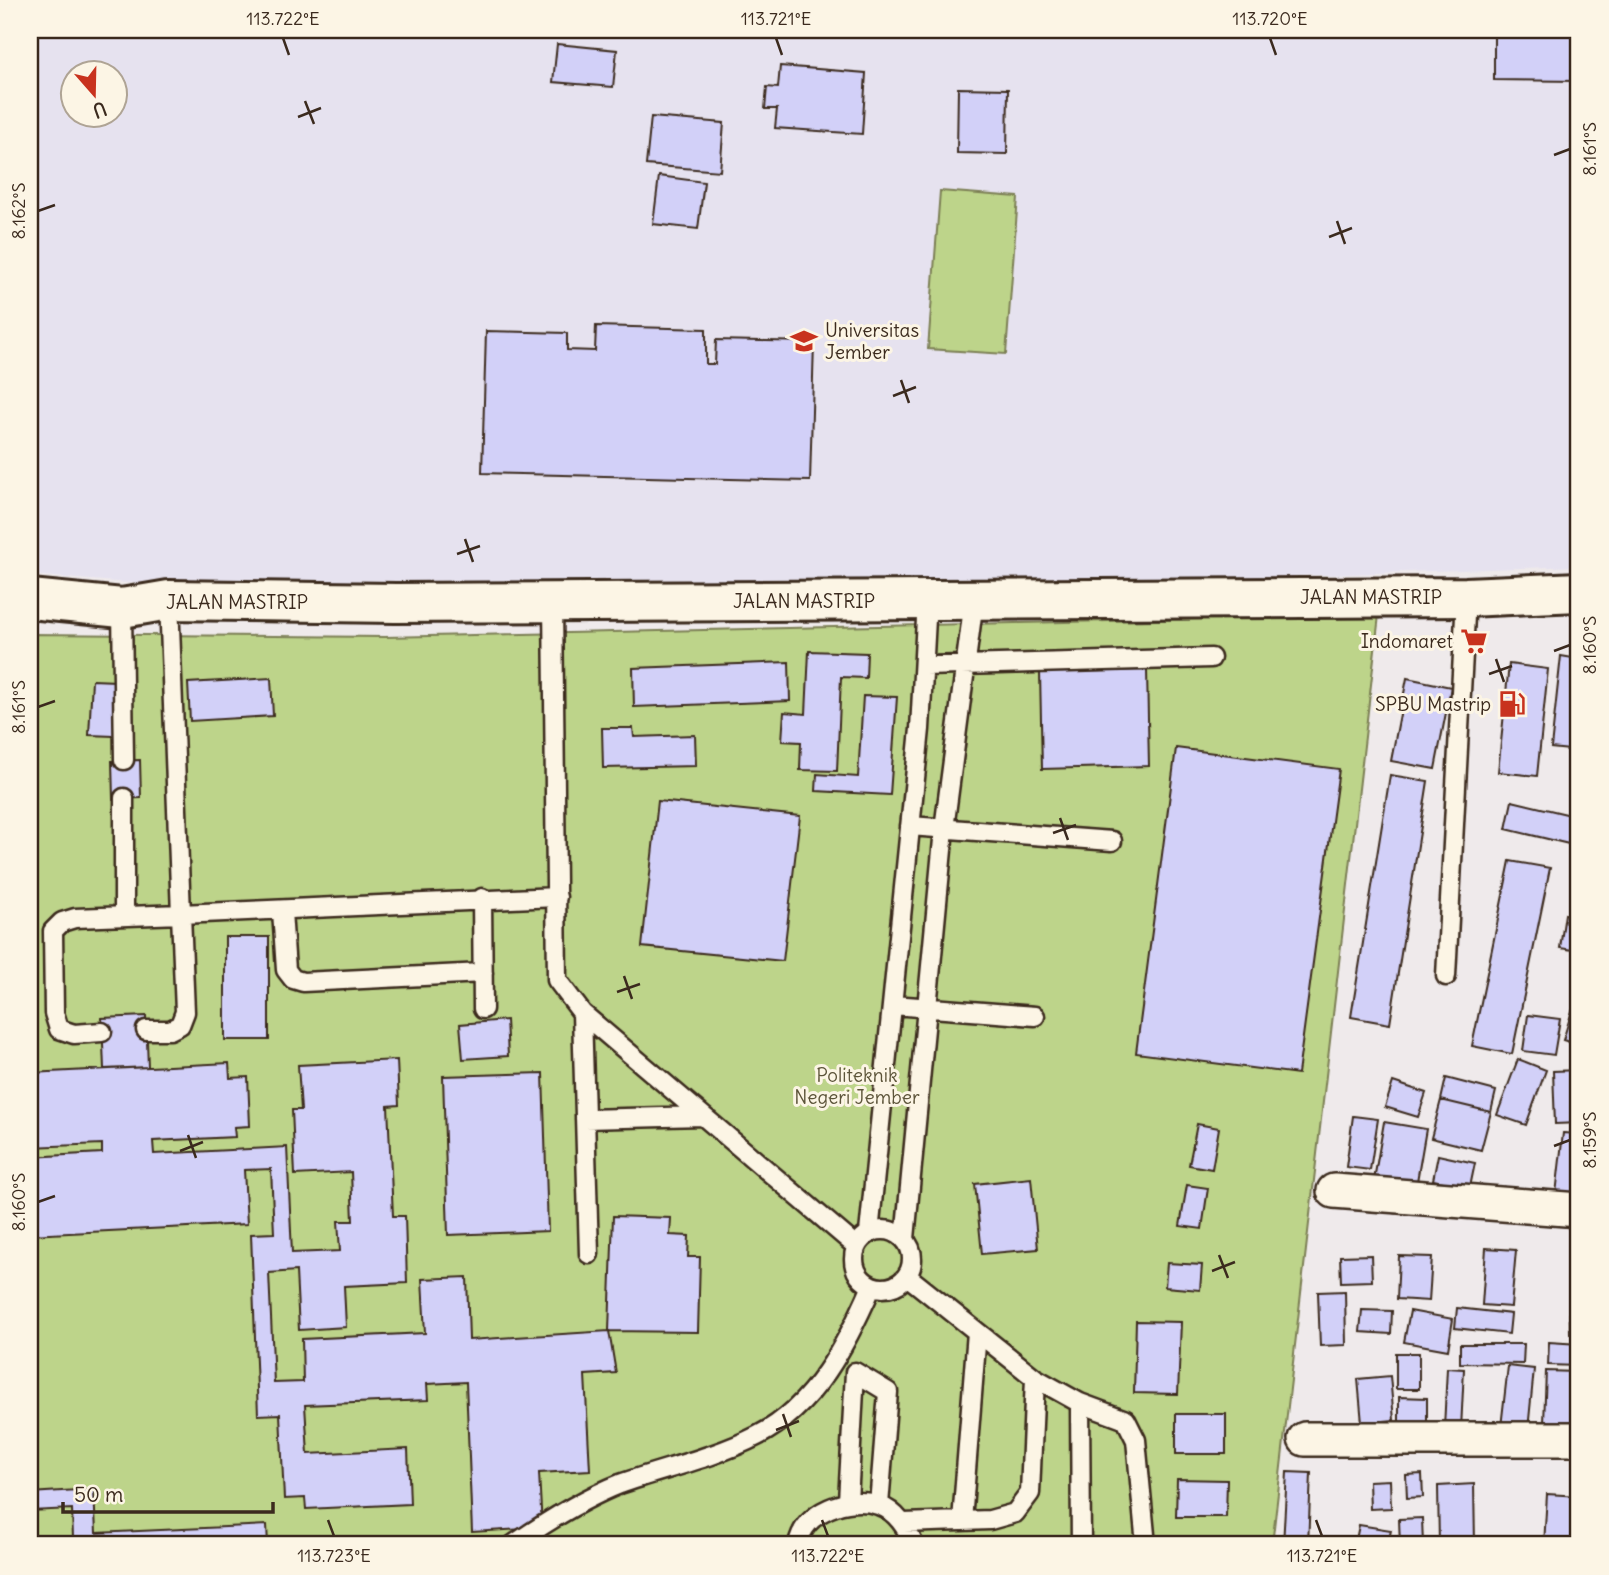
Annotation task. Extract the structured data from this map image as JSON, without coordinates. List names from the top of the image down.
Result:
{
  "streets": {
    "main road": ["JALAN MASTRIP"]
  },
  "parks": ["Politeknik Negeri Jember"],
  "places": {
    "school or university": ["Universitas Jember"],
    "supermarket": ["Indomaret"],
    "fuel station": ["SPBU Mastrip"]
  },
  "scale_bar": "50 m",
  "north": "bottom",
  "coordinates": [
    "113.722°E",
    "113.721°E",
    "113.720°E",
    "8.161°S",
    "8.162°S",
    "8.160°S",
    "8.159°S",
    "113.723°E"
  ]
}
